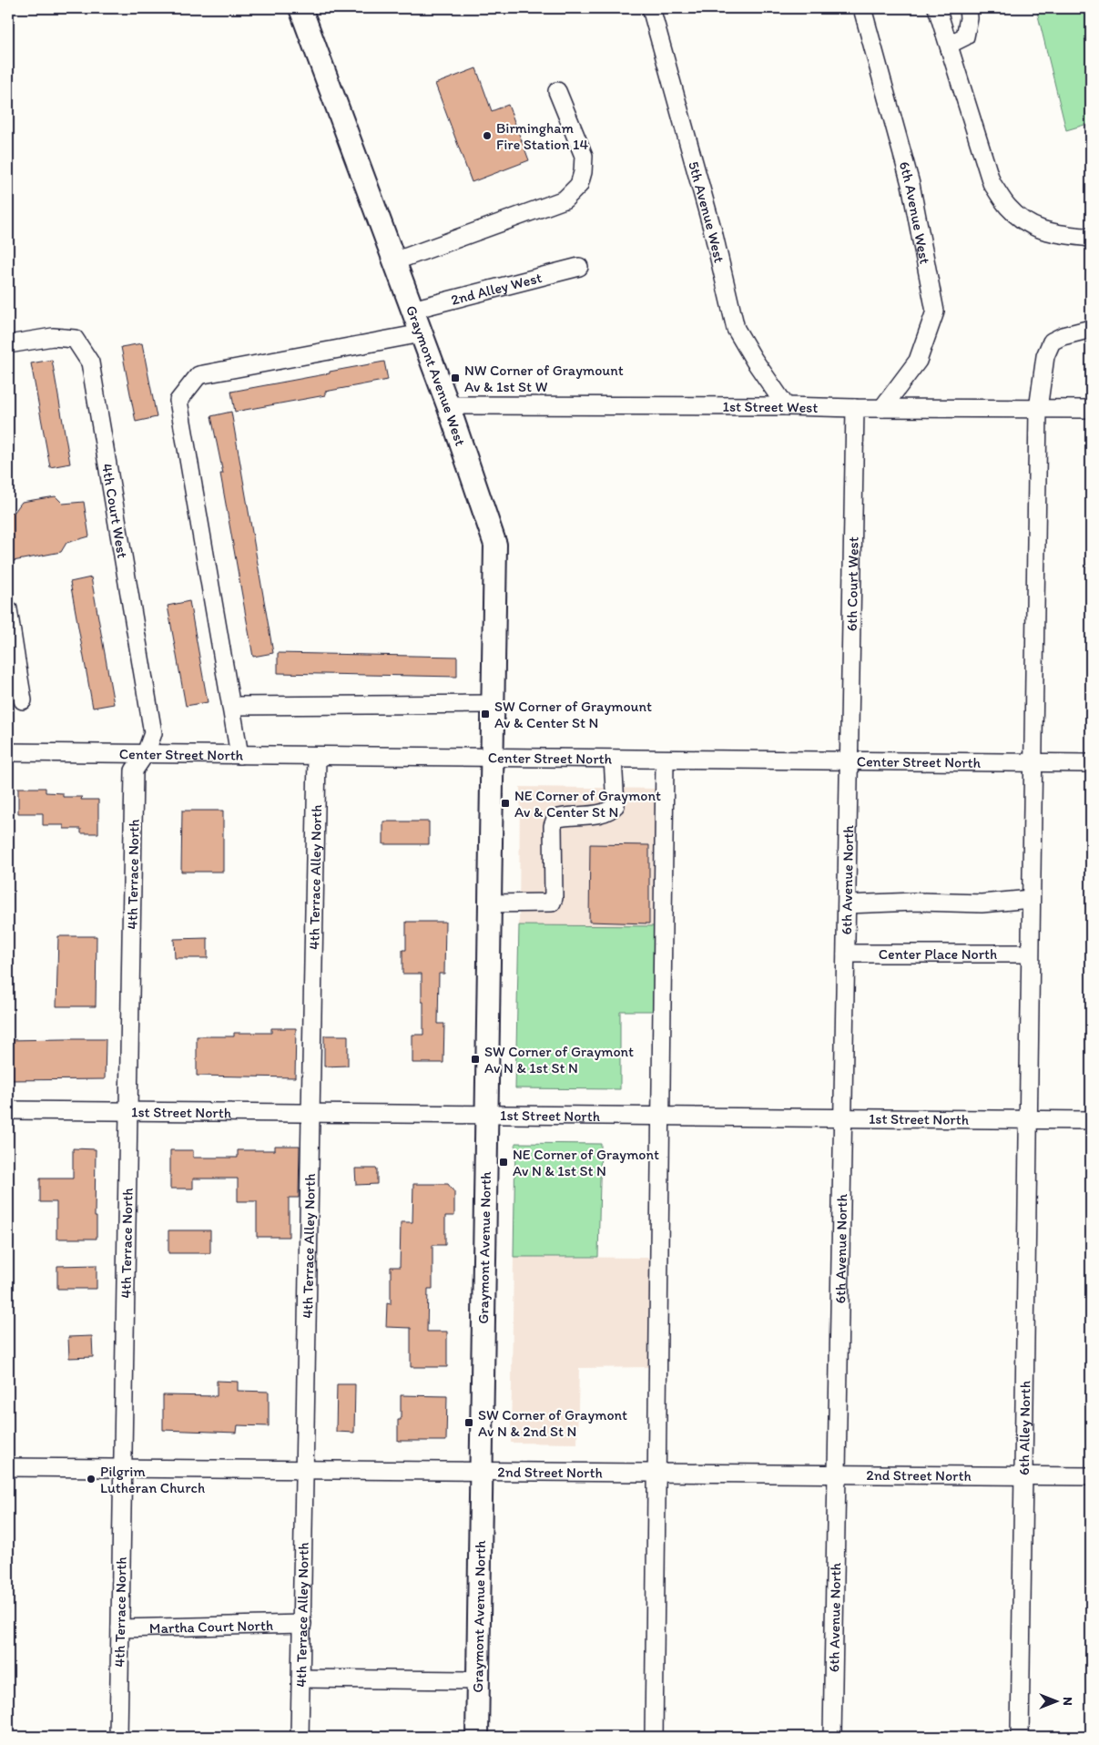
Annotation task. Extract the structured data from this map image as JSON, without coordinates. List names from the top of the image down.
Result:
{
  "streets": {
    "main road": ["Graymont Avenue West", "Graymont Avenue North"],
    "street": [
      "5th Avenue West",
      "6th Avenue West",
      "2nd Alley West",
      "1st Street West",
      "4th Court West",
      "6th Court West",
      "Center Street North",
      "4th Terrace North",
      "4th Terrace Alley North",
      "6th Avenue North",
      "Center Place North",
      "1st Street North",
      "6th Alley North",
      "2nd Street North",
      "Martha Court North"
    ]
  },
  "crossings": [
    ["5th Avenue West", "1st Street West"],
    ["6th Avenue West", "1st Street West"],
    ["2nd Alley West", "Graymont Avenue West"],
    ["Graymont Avenue West", "1st Street West"],
    ["Graymont Avenue West", "Center Street North"],
    ["Graymont Avenue West", "Graymont Avenue North"],
    ["1st Street West", "6th Court West"],
    ["1st Street West", "6th Alley North"],
    ["4th Court West", "Center Street North"],
    ["4th Court West", "4th Terrace North"],
    ["6th Court West", "Center Street North"],
    ["6th Court West", "6th Avenue North"],
    ["Center Street North", "4th Terrace North"],
    ["Center Street North", "4th Terrace Alley North"],
    ["Center Street North", "6th Avenue North"],
    ["Center Street North", "Graymont Avenue North"],
    ["Center Street North", "6th Alley North"],
    ["4th Terrace North", "1st Street North"],
    ["4th Terrace North", "2nd Street North"],
    ["4th Terrace North", "Martha Court North"],
    ["4th Terrace Alley North", "1st Street North"],
    ["4th Terrace Alley North", "2nd Street North"],
    ["4th Terrace Alley North", "Martha Court North"],
    ["6th Avenue North", "Center Place North"],
    ["6th Avenue North", "1st Street North"],
    ["6th Avenue North", "2nd Street North"],
    ["Center Place North", "6th Alley North"],
    ["1st Street North", "Graymont Avenue North"],
    ["1st Street North", "6th Alley North"],
    ["Graymont Avenue North", "2nd Street North"],
    ["6th Alley North", "2nd Street North"]
  ],
  "places": {
    "other": ["Birmingham Fire Station 14", "Pilgrim Lutheran Church"],
    "transit": [
      "NW Corner of Graymount Av & 1st St W",
      "SW Corner of Graymount Av & Center St N",
      "NE Corner of Graymont Av & Center St N",
      "SW Corner of Graymont Av N & 1st St N",
      "NE Corner of Graymont Av N & 1st St N",
      "SW Corner of Graymont Av N & 2nd St N"
    ]
  },
  "north": "right"
}
